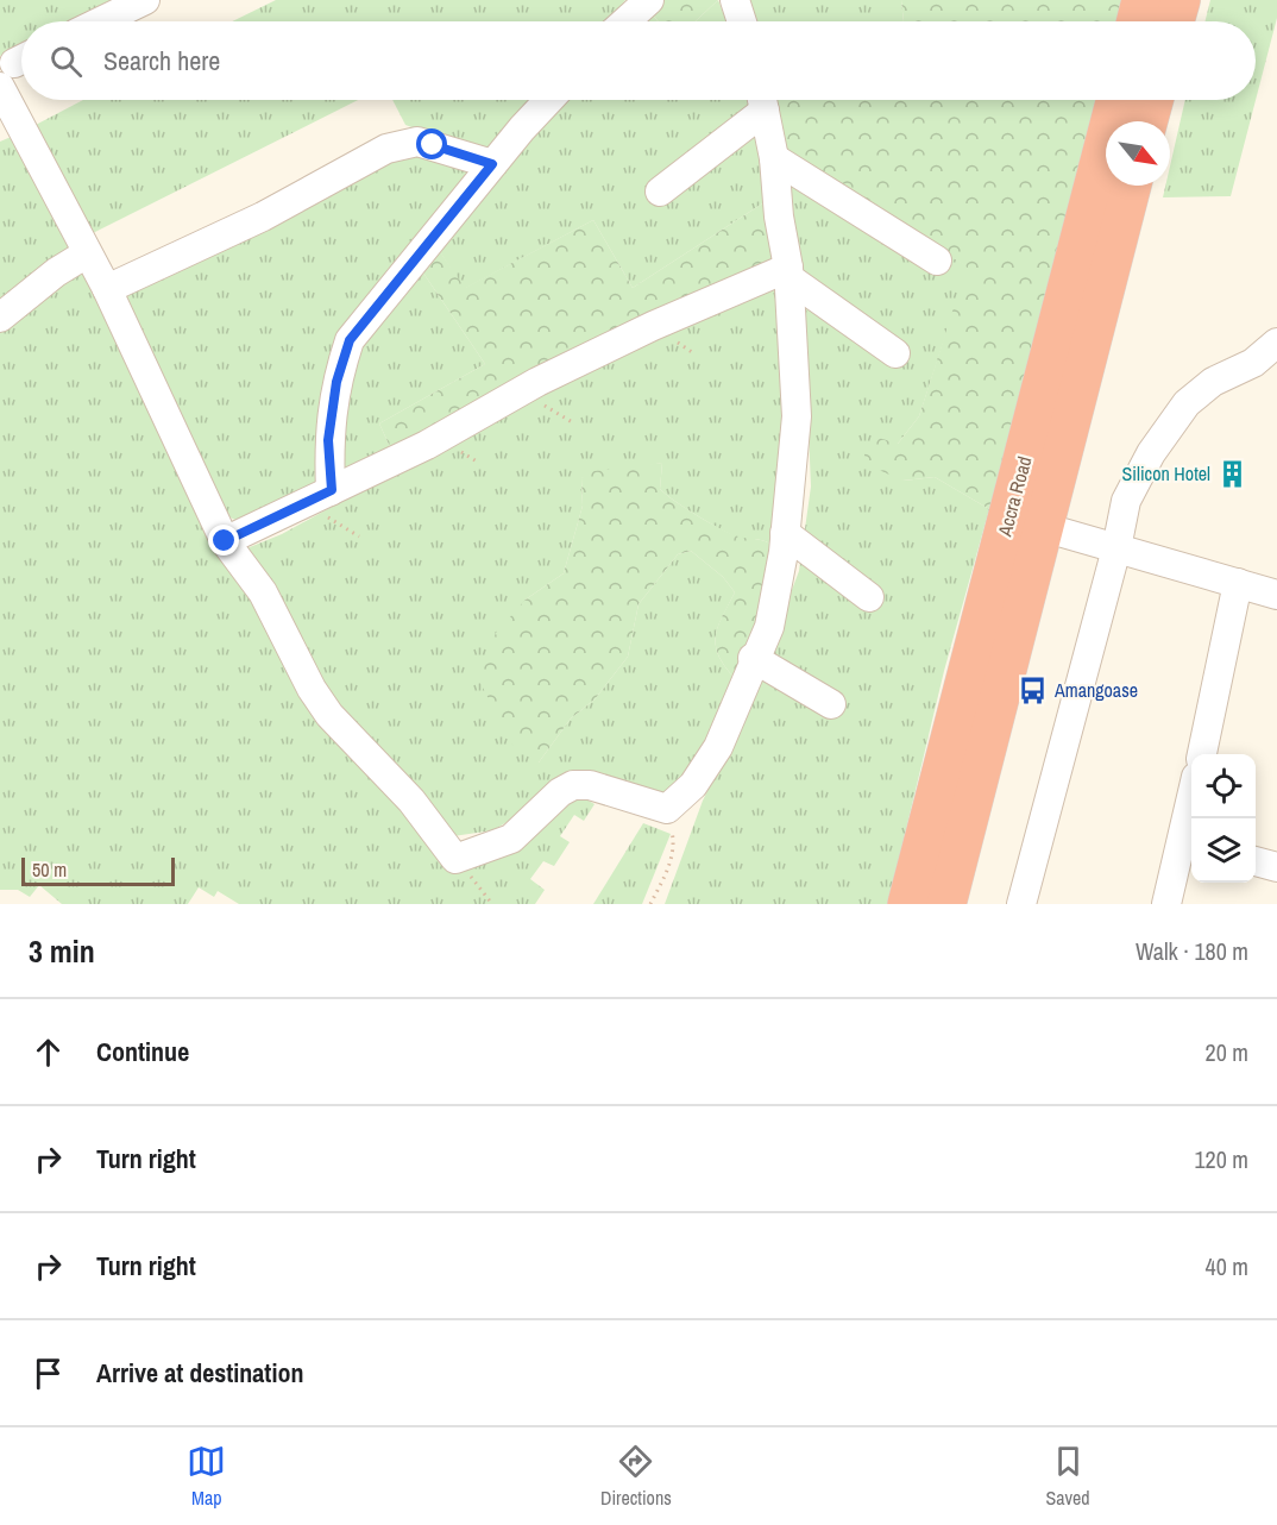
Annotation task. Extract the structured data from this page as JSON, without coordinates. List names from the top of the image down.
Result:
{
  "streets": {
    "highway": ["Accra Road"]
  },
  "places": {
    "building": ["Silicon Hotel"],
    "bus stop": ["Amangoase"]
  },
  "scale_bar": "50 m",
  "north": "bottom right",
  "page": {
    "search": "Search here",
    "scale": "50 m",
    "heading": ["3 min", "Walk · 180 m"],
    "list": [
      ["Continue", "20 m"],
      ["Turn right", "120 m"],
      ["Turn right", "40 m"],
      "Arrive at destination"
    ],
    "nav": ["Map", "Directions", "Saved"]
  }
}
